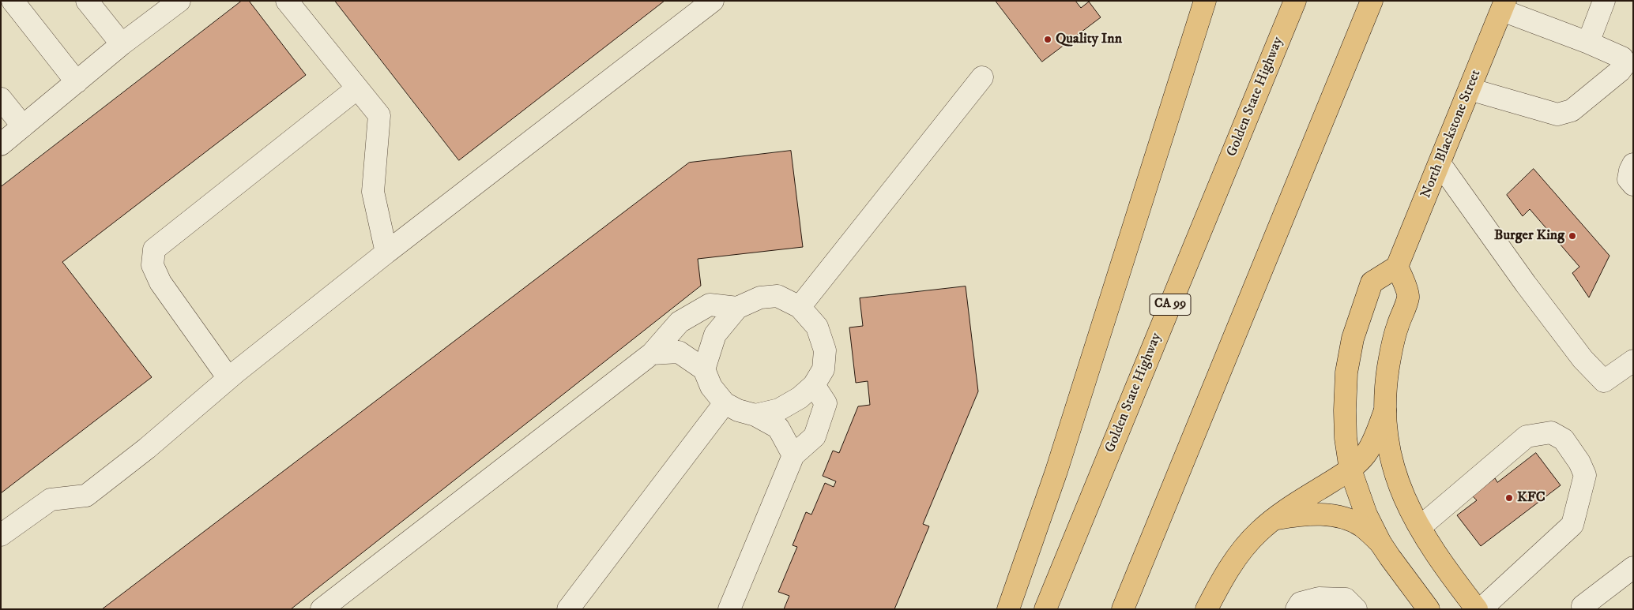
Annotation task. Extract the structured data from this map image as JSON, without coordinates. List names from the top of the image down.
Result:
{
  "streets": {
    "main road": ["Golden State Highway", "North Blackstone Street", "CA 99"]
  },
  "places": ["Quality Inn", "Burger King", "KFC"]
}
